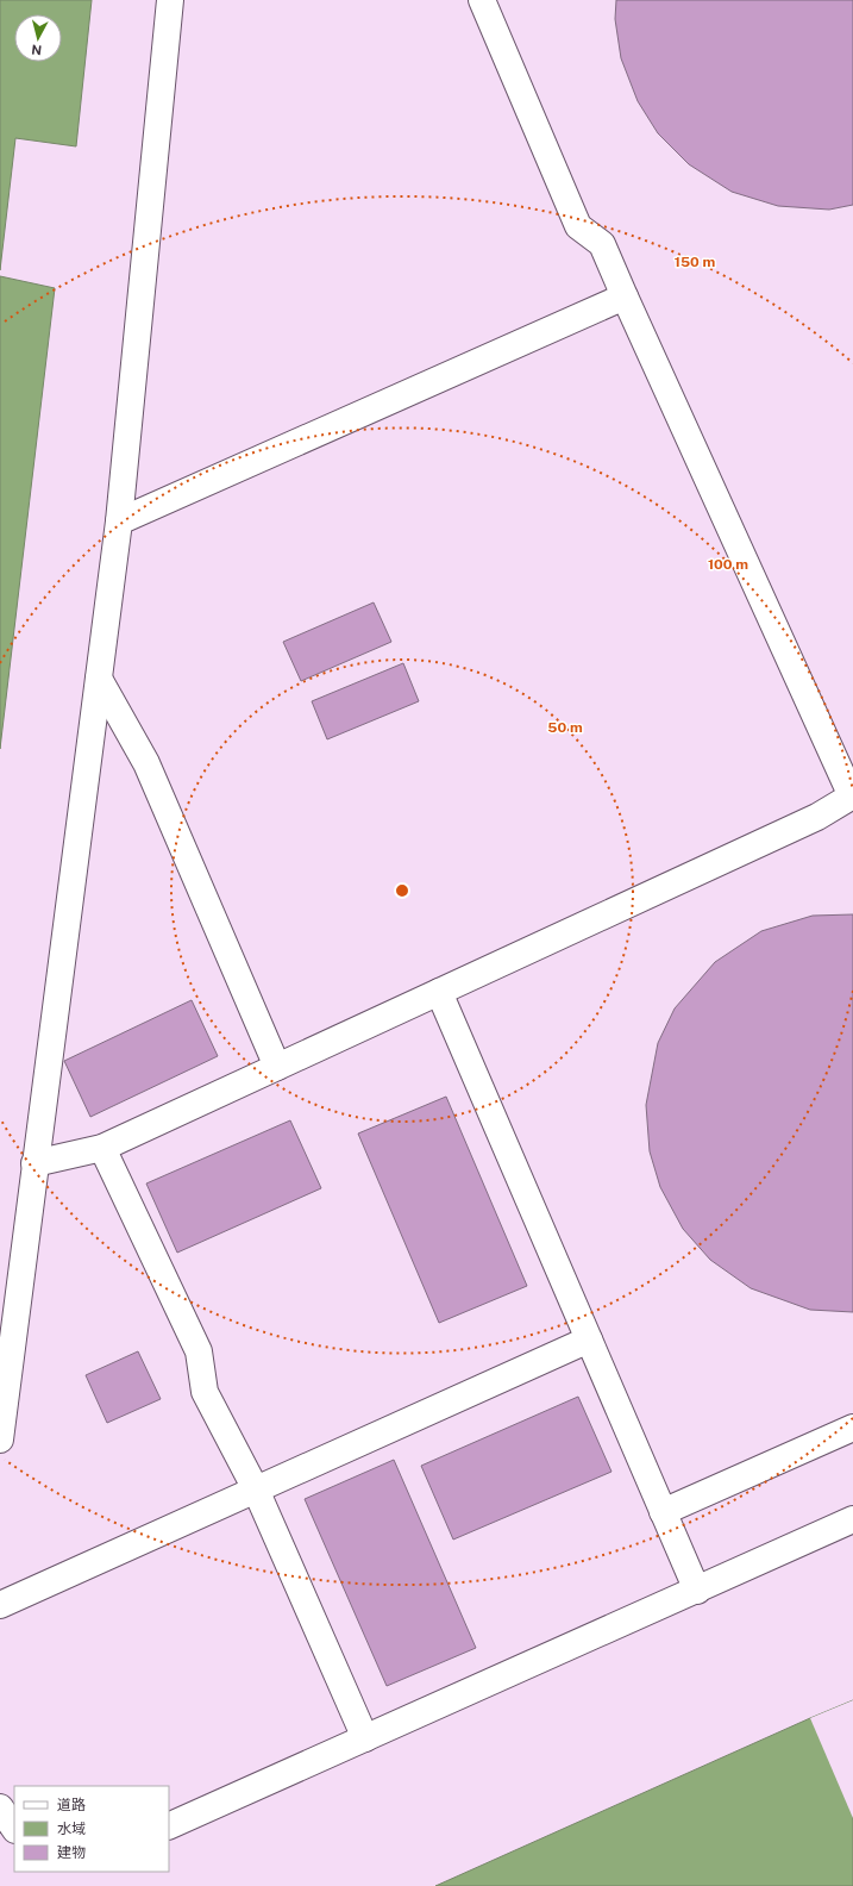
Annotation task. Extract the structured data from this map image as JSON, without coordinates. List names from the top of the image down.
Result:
{
  "legend": ["道路", "水域", "建物"],
  "north": "bottom",
  "rings": ["150 m", "100 m", "50 m"]
}
